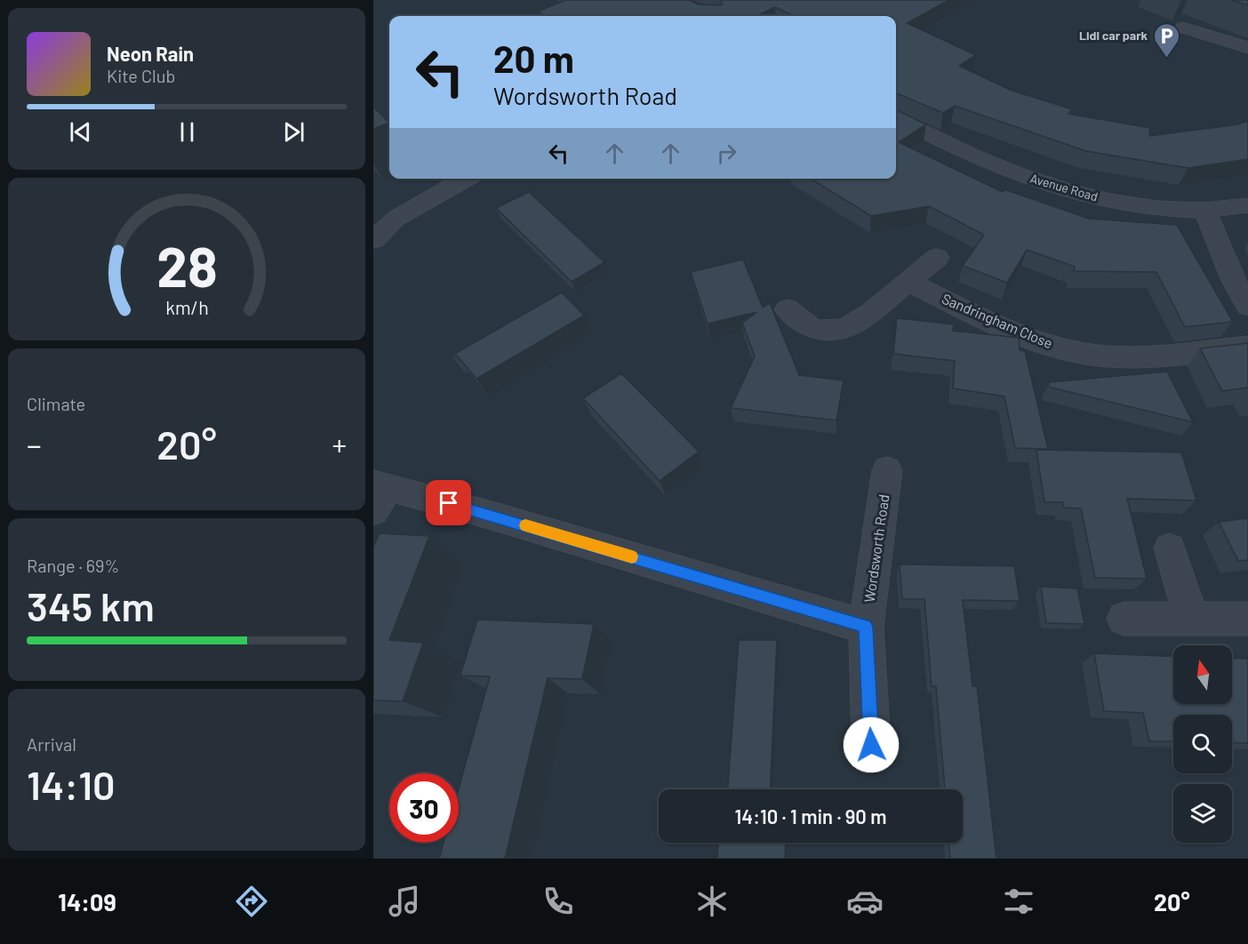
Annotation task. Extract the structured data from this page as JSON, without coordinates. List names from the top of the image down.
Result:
{
  "streets": {
    "street": ["Avenue Road", "Sandringham Close", "Wordsworth Road"]
  },
  "places": {
    "parking": ["Lidl car park"]
  },
  "north": "top",
  "page": {
    "turn": ["20 m", "Wordsworth Road"],
    "song": ["Neon Rain", "Kite Club"],
    "tile": [
      "Climate",
      ["Range · 69%", "345 km"],
      ["Arrival", "14:10"]
    ],
    "heat": ["−", "20°", "+"],
    "limit": "30",
    "trip": "14:10 · 1 min · 90 m",
    "tabs": ["14:09", "20°"],
    "gauge": ["28", "km/h"]
  }
}
